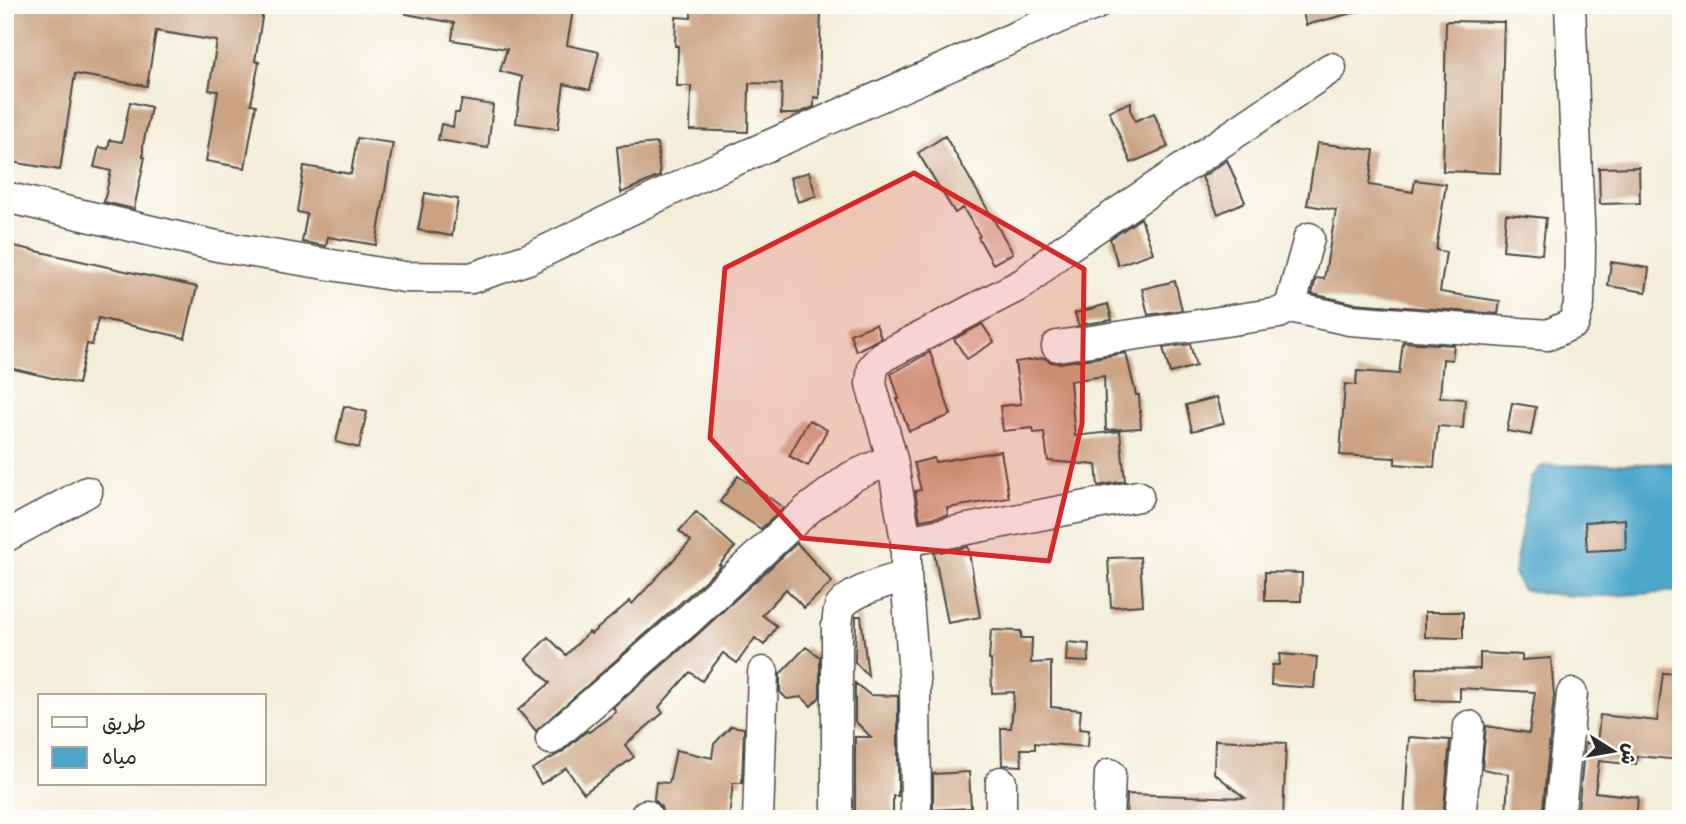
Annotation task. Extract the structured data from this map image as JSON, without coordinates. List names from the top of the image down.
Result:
{
  "legend": ["طريق", "مياه"],
  "north": "right"
}
